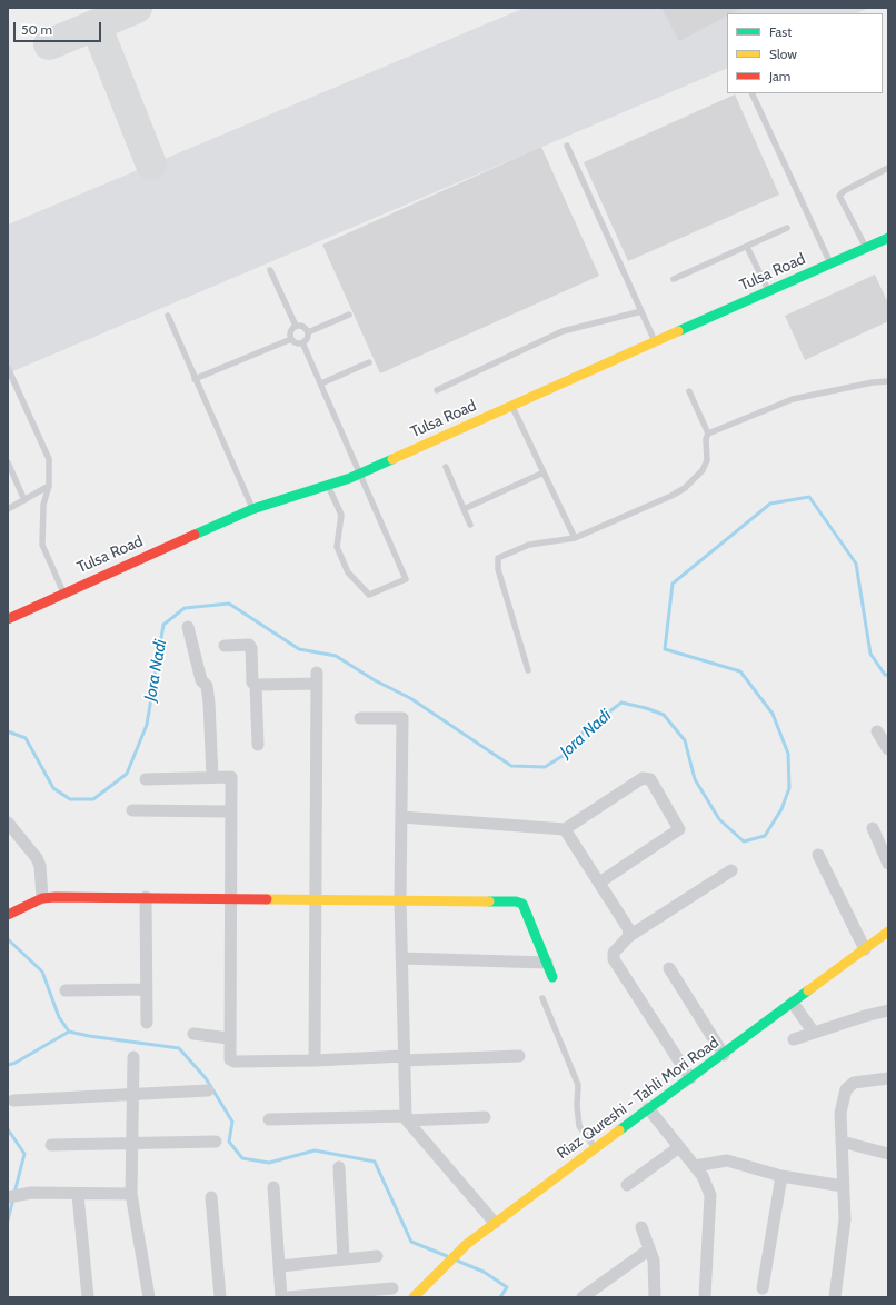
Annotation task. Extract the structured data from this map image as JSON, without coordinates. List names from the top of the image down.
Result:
{
  "streets": {
    "street": ["Tulsa Road", "Riaz Qureshi - Tahli Mori Road"]
  },
  "water": ["Jora Nadi"],
  "legend": ["Fast", "Slow", "Jam"],
  "scale_bar": "50 m"
}
